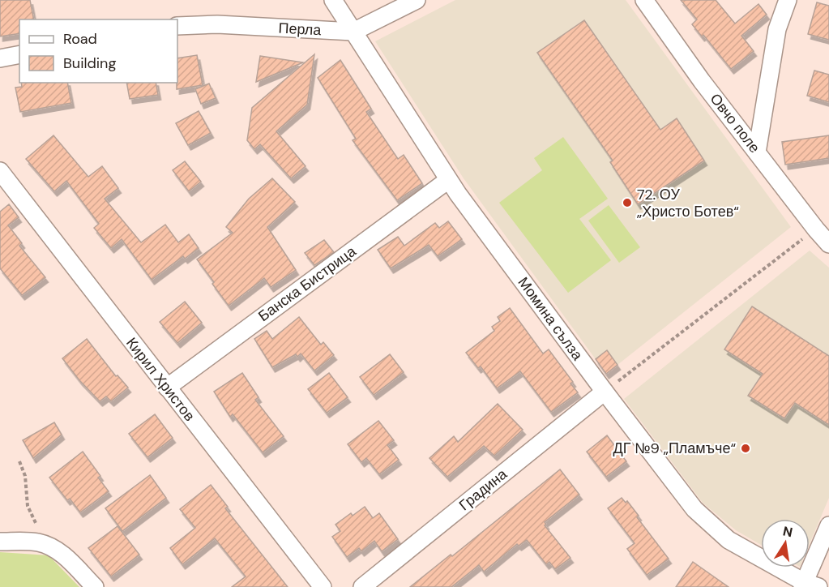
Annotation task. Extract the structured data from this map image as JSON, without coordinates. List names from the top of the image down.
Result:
{
  "streets": {
    "street": [
      "Перла",
      "Овчо поле",
      "Банска Бистрица",
      "Момина сълза",
      "Кирил Христов",
      "Градина"
    ]
  },
  "crossings": [
    ["Перла", "Момина сълза"],
    ["Банска Бистрица", "Момина сълза"],
    ["Банска Бистрица", "Кирил Христов"],
    ["Момина сълза", "Градина"]
  ],
  "places": ["72. ОУ „Христо Ботев“", "ДГ №9 „Пламъче“"],
  "legend": ["Road", "Building"],
  "north": "top"
}
